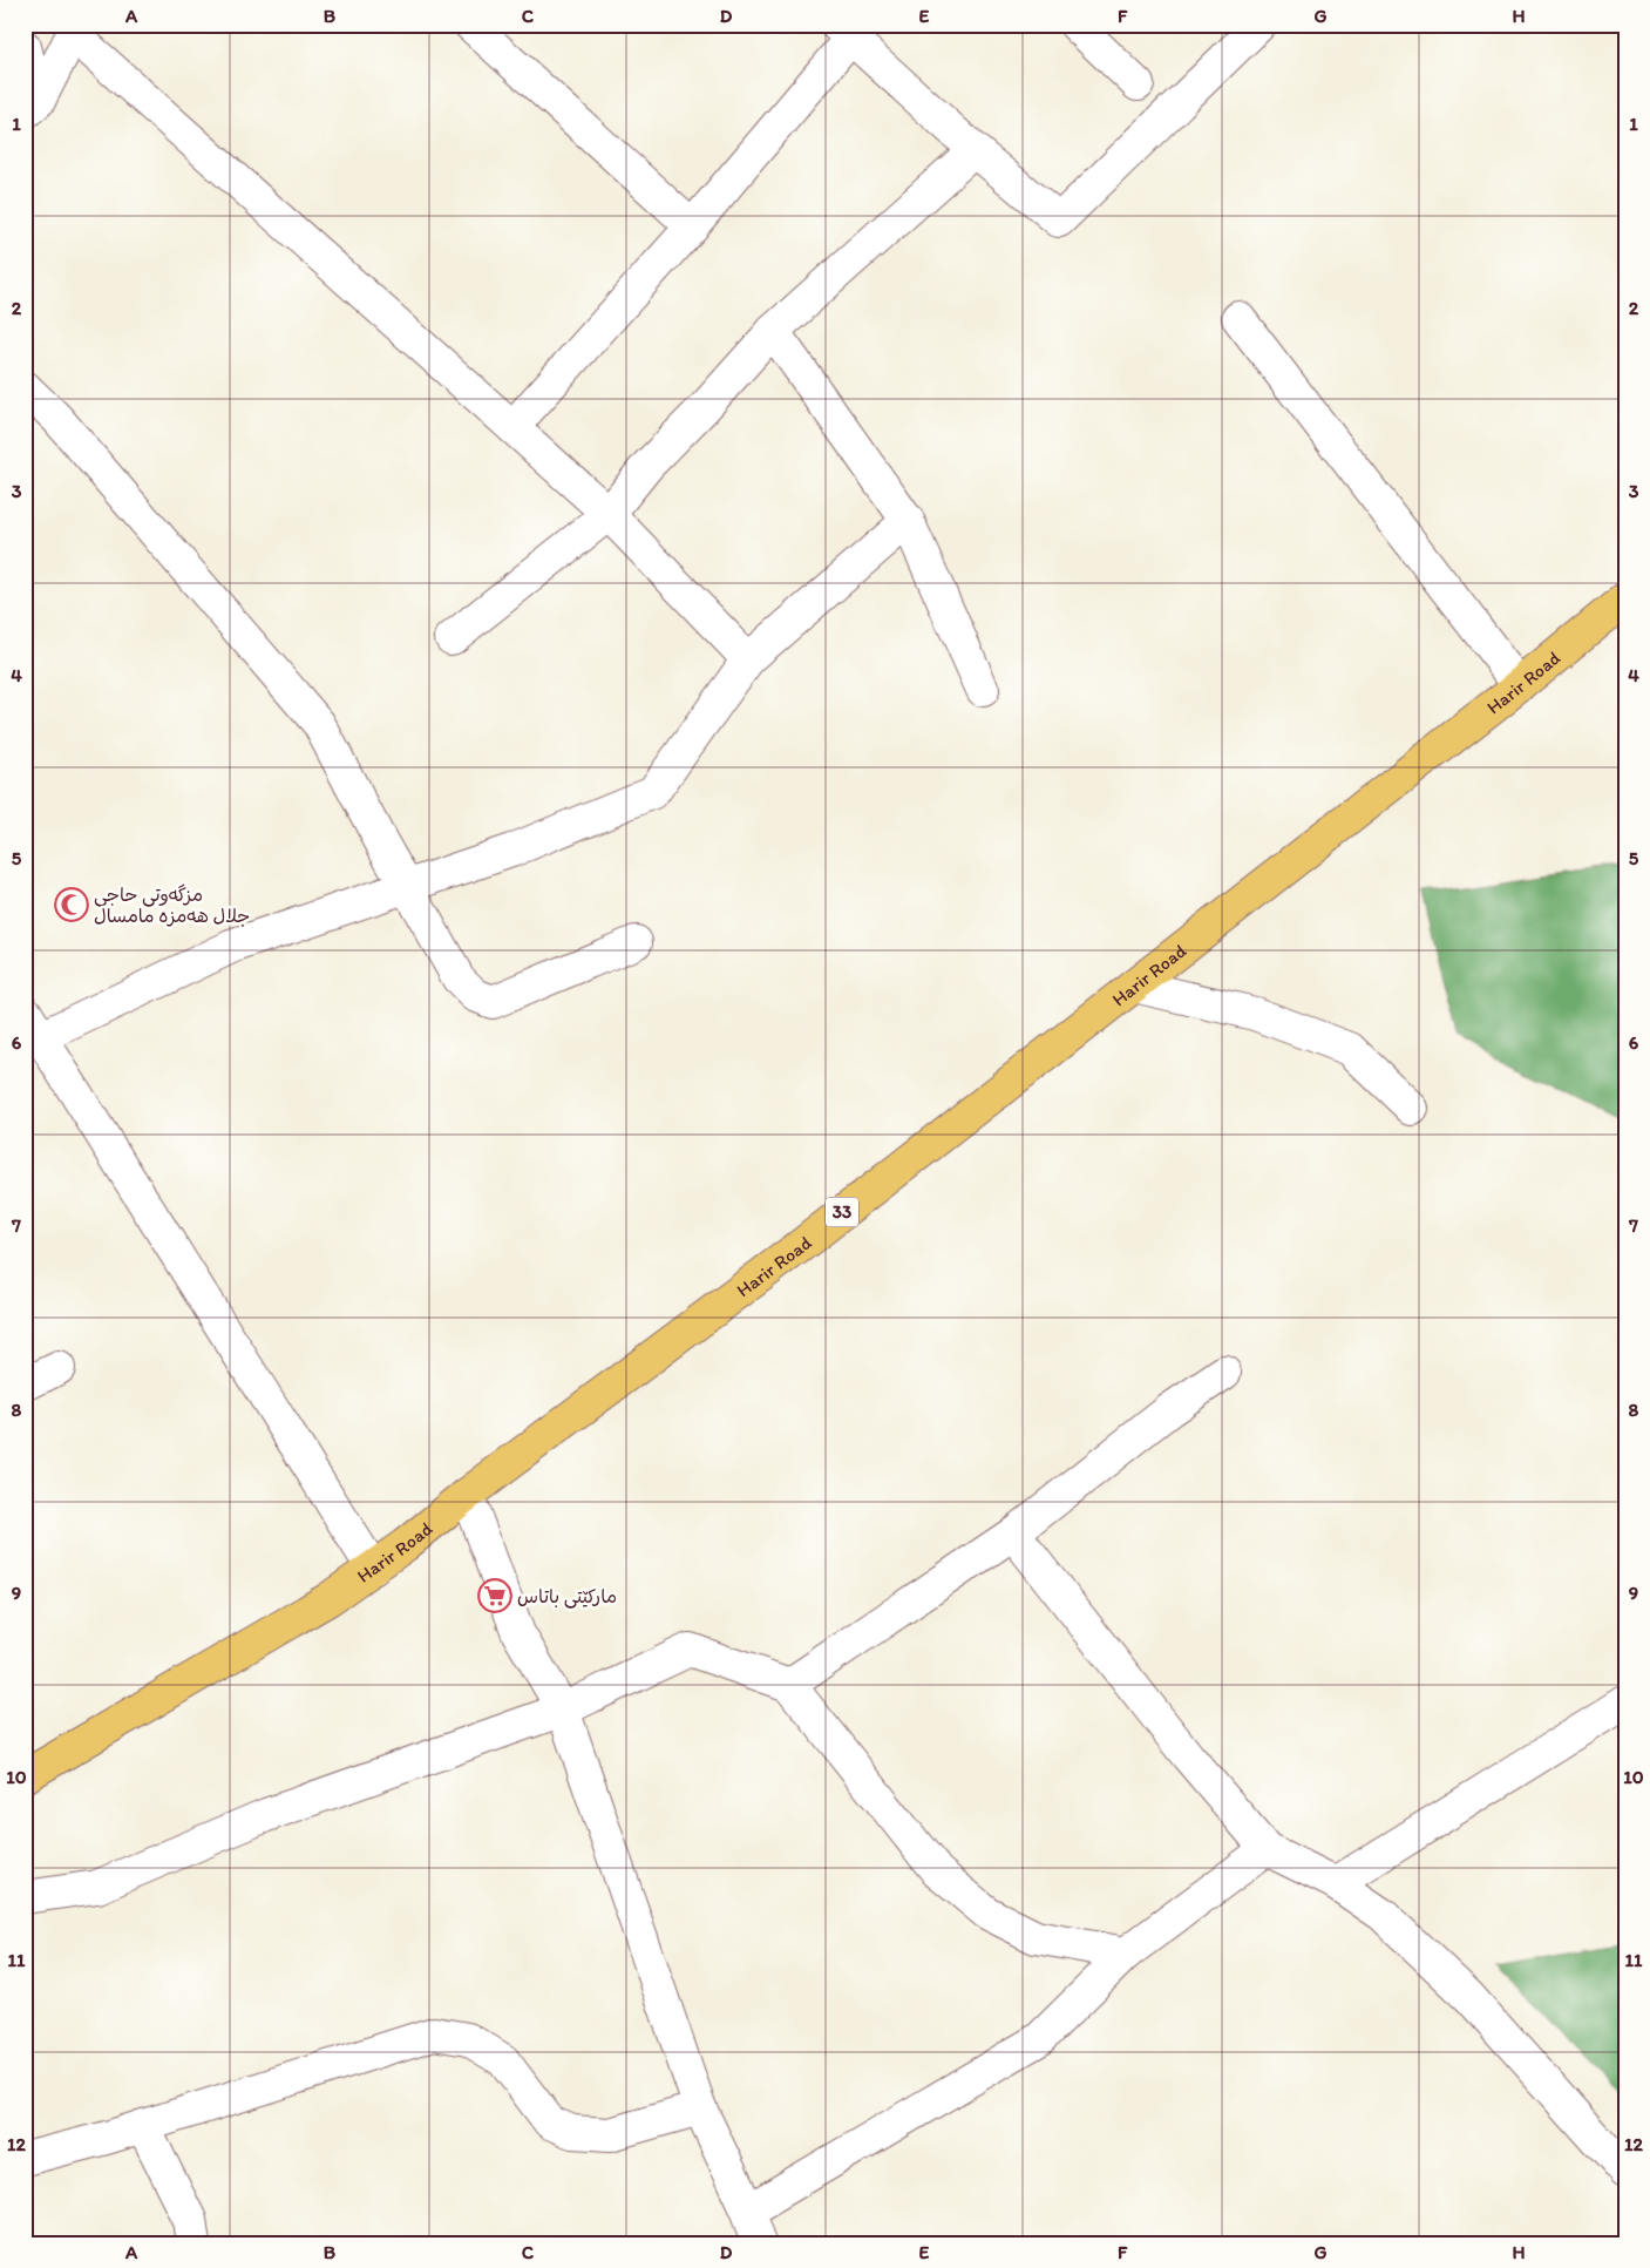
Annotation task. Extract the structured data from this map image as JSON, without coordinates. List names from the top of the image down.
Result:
{
  "streets": {
    "main road": ["Harir Road", "33"]
  },
  "places": {
    "mosque": ["مزگەوتی حاجی جلال هەمزە مامسال"],
    "supermarket": ["مارکێتی باتاس"]
  },
  "grid": {
    "columns": [
      "A",
      "B",
      "C",
      "D",
      "E",
      "F",
      "G",
      "H"
    ],
    "rows": [
      "1",
      "2",
      "3",
      "4",
      "5",
      "6",
      "7",
      "8",
      "9",
      "10",
      "11",
      "12"
    ]
  }
}
